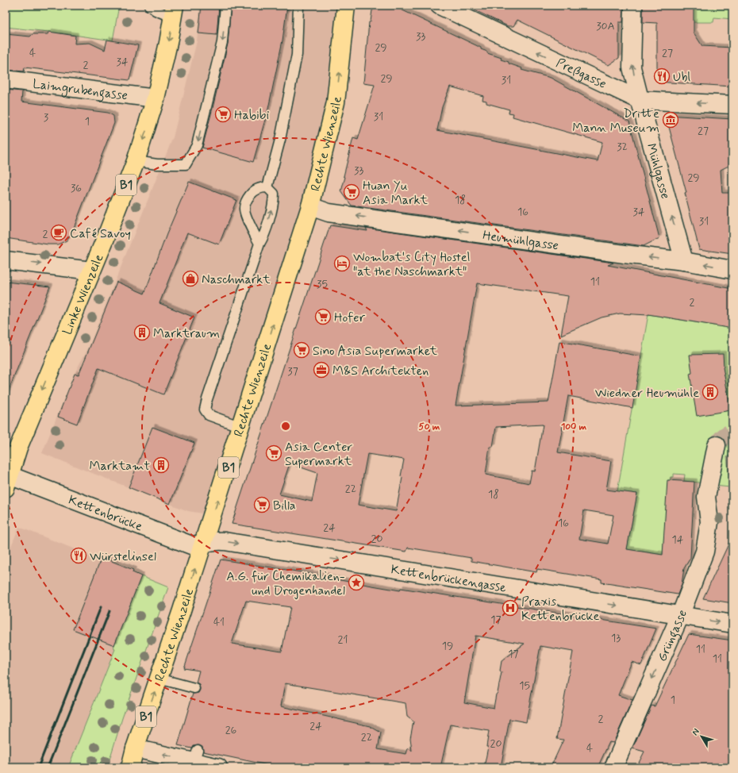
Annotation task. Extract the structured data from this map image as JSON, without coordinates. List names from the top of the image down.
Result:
{
  "streets": {
    "main road": ["Rechte Wienzeile", "B1", "Linke Wienzeile"],
    "street": [
      "Preßgasse",
      "Laimgrubengasse",
      "Mühlgasse",
      "Heumühlgasse",
      "Kettenbrücke",
      "Kettenbrückengasse",
      "Grüngasse"
    ]
  },
  "crossings": [
    ["Preßgasse", "Mühlgasse"],
    ["Laimgrubengasse", "Linke Wienzeile"],
    ["Rechte Wienzeile", "Heumühlgasse"],
    ["Rechte Wienzeile", "Kettenbrücke"],
    ["Rechte Wienzeile", "Kettenbrückengasse"],
    ["Mühlgasse", "Heumühlgasse"],
    ["Linke Wienzeile", "Kettenbrücke"],
    ["Kettenbrücke", "Kettenbrückengasse"],
    ["Kettenbrückengasse", "Grüngasse"]
  ],
  "one_way": [
    "Preßgasse",
    "Rechte Wienzeile",
    "Mühlgasse",
    "Heumühlgasse",
    "Linke Wienzeile",
    "Kettenbrückengasse",
    "Grüngasse"
  ],
  "places": {
    "restaurant": ["Ubl", "Würstelinsel"],
    "supermarket": [
      "Habibi",
      "Huan Yu Asia Markt",
      "Hofer",
      "Sino Asia Supermarket",
      "Asia Center Supermarkt",
      "Billa"
    ],
    "museum": ["Dritte Mann Museum"],
    "cafe": ["Café Savoy"],
    "hotel": ["Wombat's City Hostel \"at the Naschmarkt\""],
    "shop": ["Naschmarkt"],
    "building": ["Marktraum", "Wiedner Heumühle", "Marktamt"],
    "office": ["M&S Architekten"],
    "place": ["A.G. für Chemikalien- und Drogenhandel"],
    "hospital": ["Praxis Kettenbrücke"]
  },
  "house_numbers": [
    "30A",
    "33",
    "29",
    "4",
    "27",
    "34",
    "2",
    "29",
    "31",
    "31",
    "3",
    "1",
    "27",
    "32",
    "33",
    "29",
    "36",
    "18",
    "16",
    "34",
    "31",
    "2",
    "11",
    "35",
    "2",
    "37",
    "22",
    "18",
    "16",
    "24",
    "20",
    "14",
    "17",
    "41",
    "13",
    "21",
    "19",
    "11",
    "17",
    "11",
    "15",
    "1",
    "2",
    "24",
    "26",
    "22",
    "20",
    "4"
  ],
  "north": "top left",
  "rings": ["50 m", "100 m"]
}
